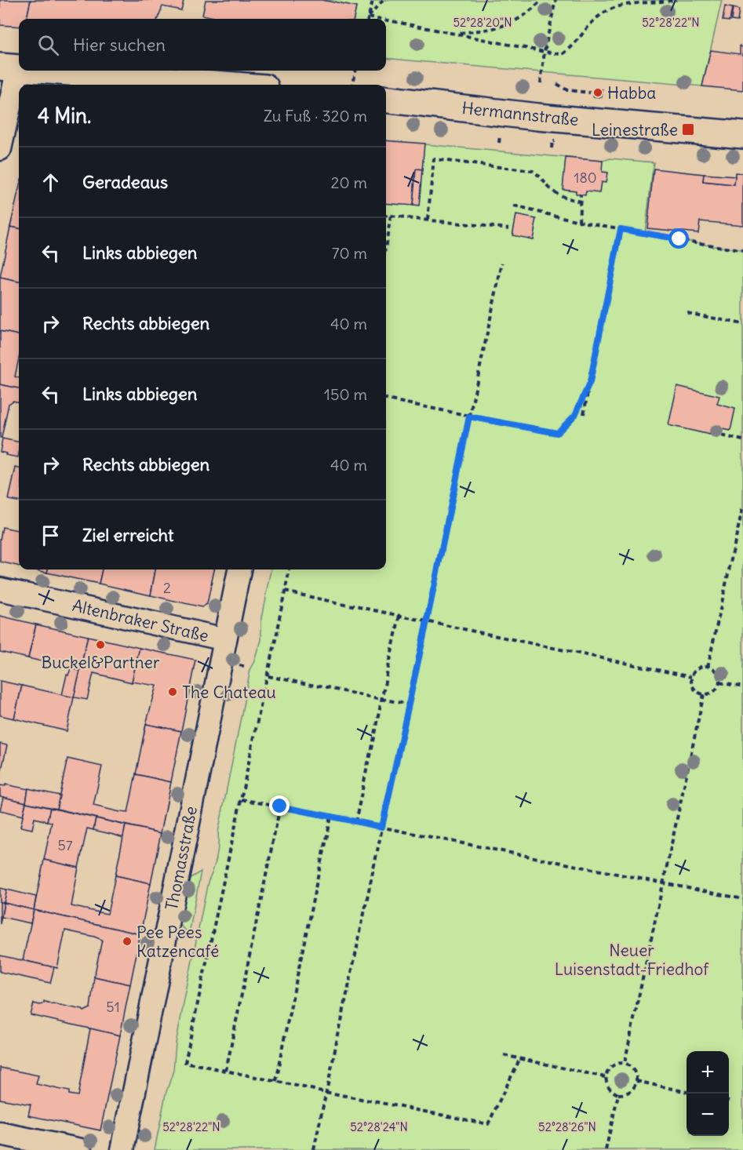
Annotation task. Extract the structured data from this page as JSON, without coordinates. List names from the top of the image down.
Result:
{
  "streets": {
    "main road": ["Hermannstraße"],
    "street": ["Altenbraker Straße", "Thomasstraße"]
  },
  "crossings": [
    ["Altenbraker Straße", "Thomasstraße"]
  ],
  "parks": ["Neuer Luisenstadt-Friedhof"],
  "places": {
    "other": [
      "Habba",
      "Buckel&Partner",
      "The Chateau",
      "Pee Pees Katzencafé"
    ],
    "transit": ["Leinestraße"]
  },
  "house_numbers": [
    "180",
    "2",
    "57",
    "51"
  ],
  "page": {
    "search": "Hier suchen",
    "heading": ["4 Min.", "Zu Fuß · 320 m"],
    "list": [
      ["Geradeaus", "20 m"],
      ["Links abbiegen", "70 m"],
      ["Rechts abbiegen", "40 m"],
      ["Links abbiegen", "150 m"],
      ["Rechts abbiegen", "40 m"],
      "Ziel erreicht"
    ],
    "map_buttons": ["+", "−"]
  },
  "coordinates": [
    "52°28'20\"N",
    "52°28'22\"N",
    "52°28'24\"N",
    "52°28'26\"N"
  ]
}
